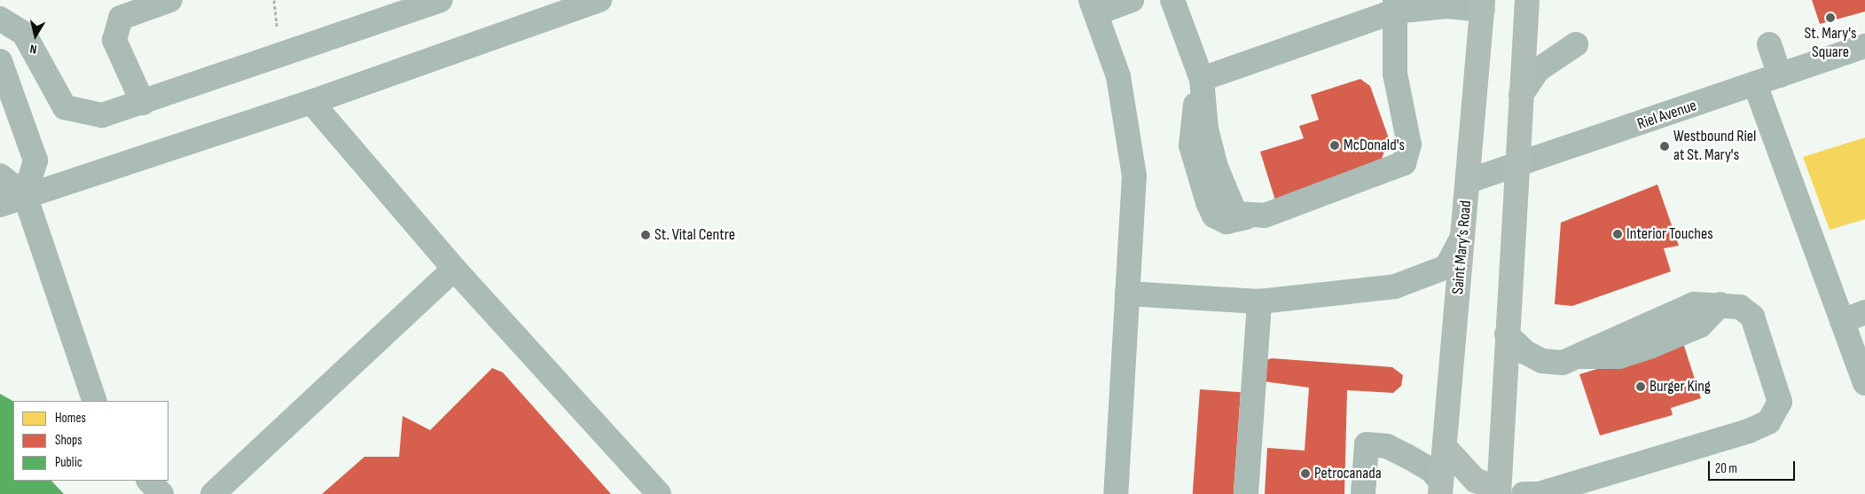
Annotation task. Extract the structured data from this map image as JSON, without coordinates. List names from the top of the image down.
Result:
{
  "streets": {
    "main road": ["Saint Mary’s Road"],
    "street": ["Riel Avenue"]
  },
  "crossings": [
    ["Riel Avenue", "Saint Mary’s Road"]
  ],
  "places": [
    "St. Mary's Square",
    "McDonald's",
    "Westbound Riel at St. Mary's",
    "Interior Touches",
    "St. Vital Centre",
    "Burger King",
    "Petrocanada"
  ],
  "legend": ["Homes", "Shops", "Public"],
  "scale_bar": "20 m",
  "north": "bottom"
}
